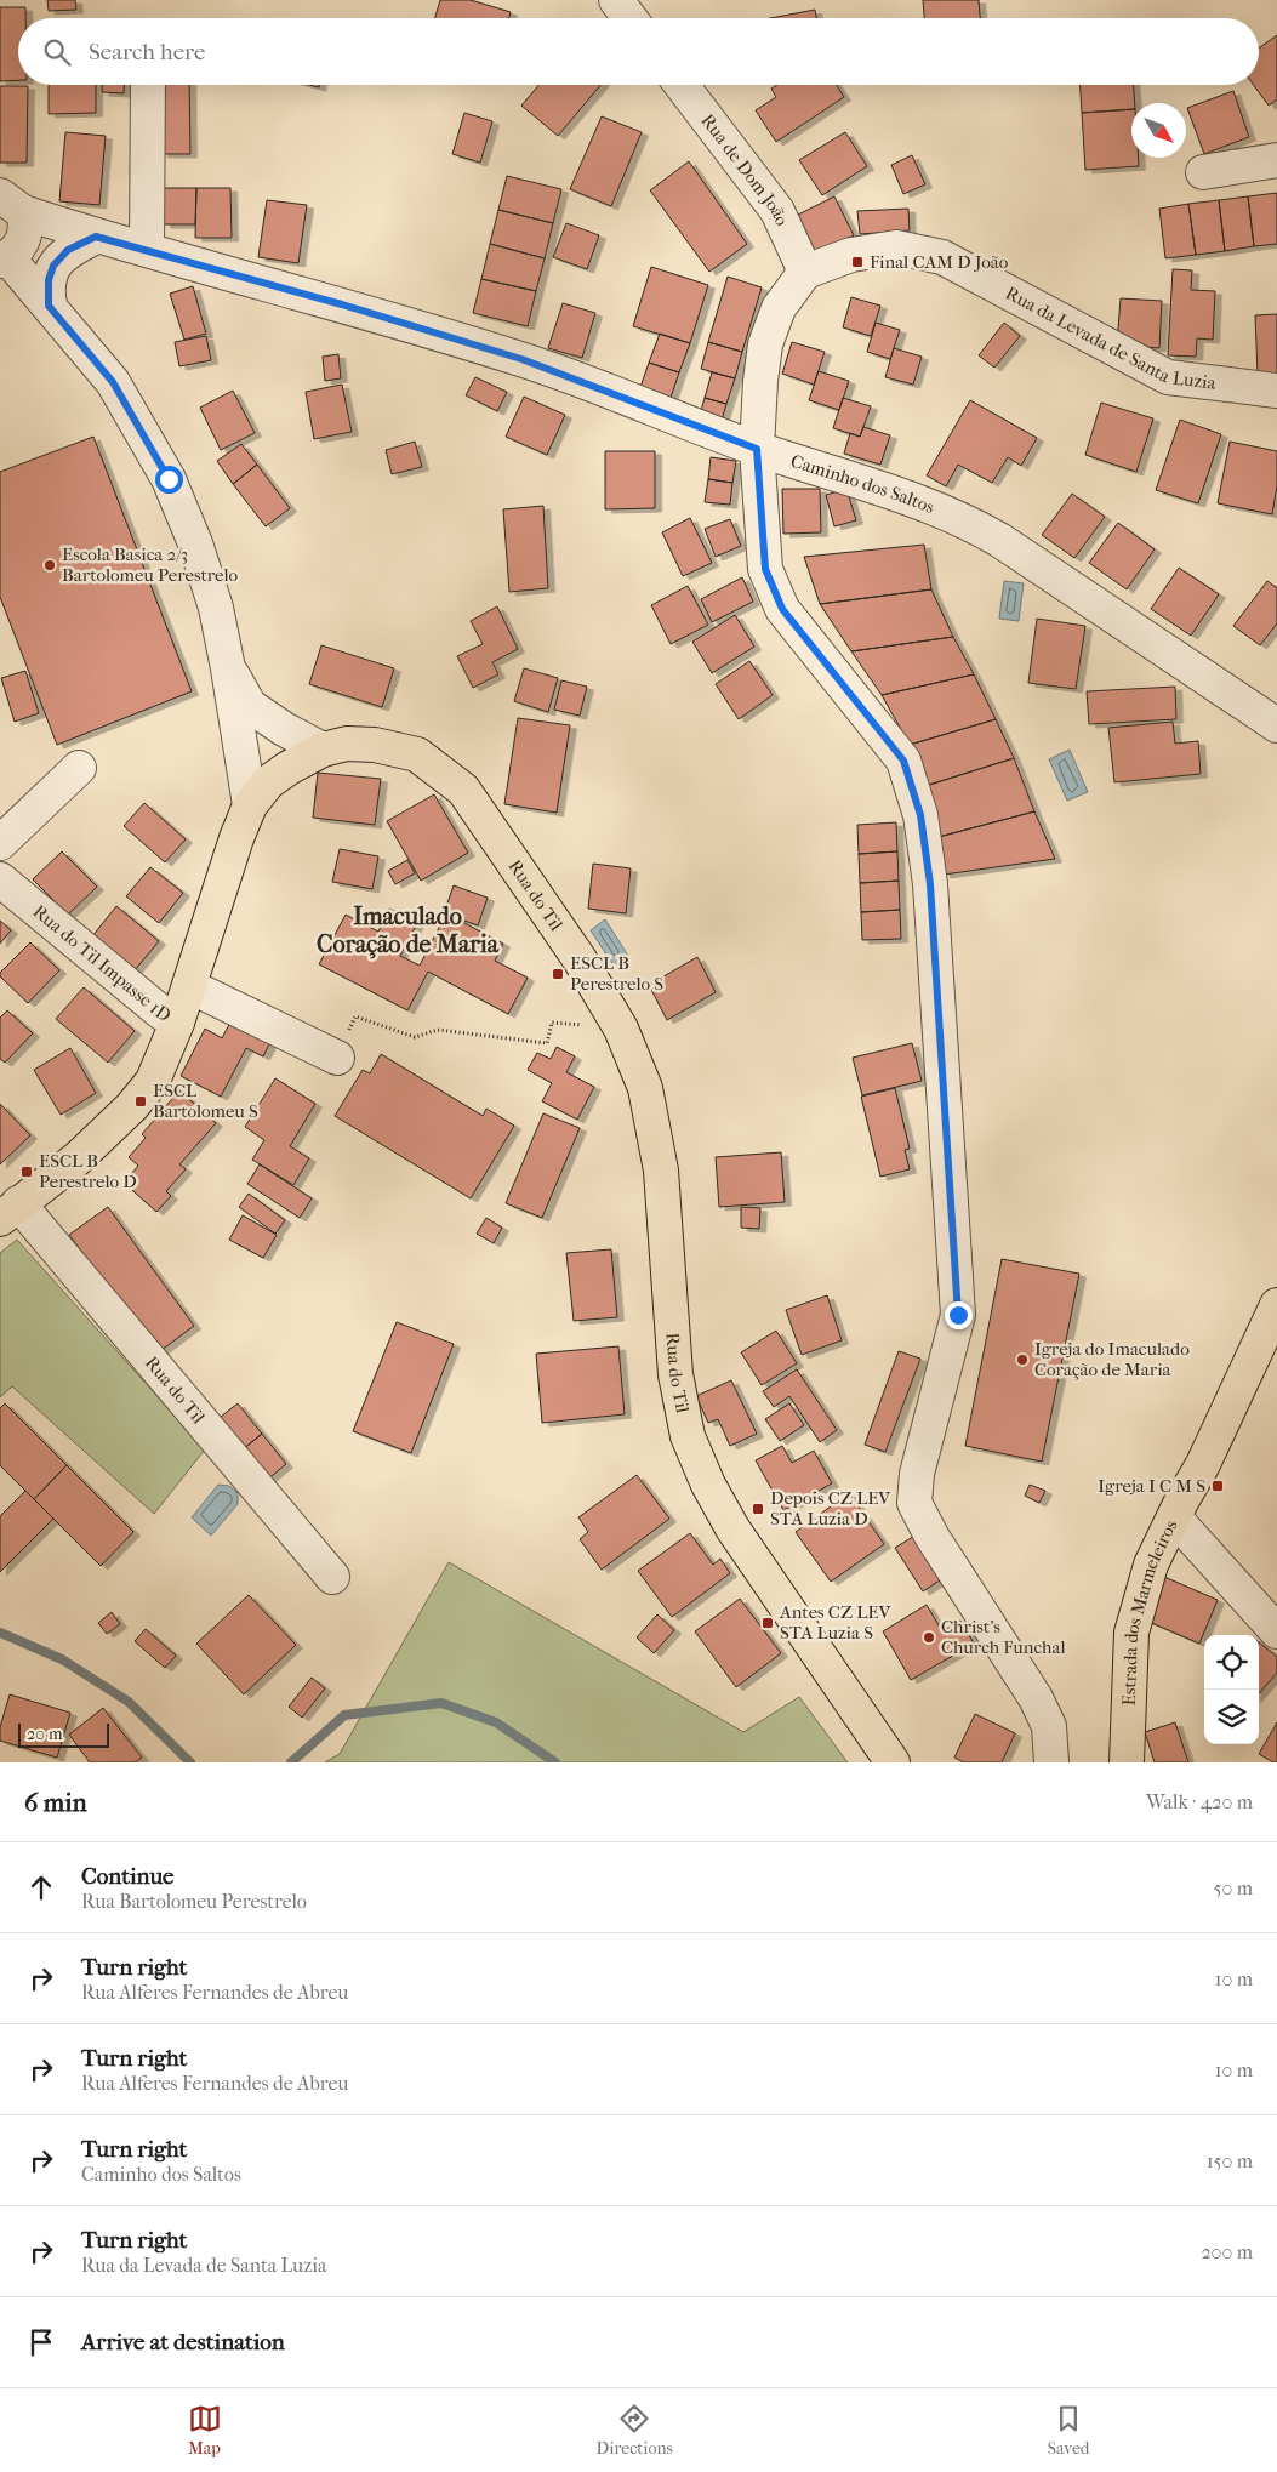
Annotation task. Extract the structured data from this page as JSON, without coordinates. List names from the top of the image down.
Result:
{
  "streets": {
    "main road": ["Rua do Til", "Estrada dos Marmeleiros"],
    "street": [
      "Rua de Dom João",
      "Rua da Levada de Santa Luzia",
      "Caminho dos Saltos",
      "Rua do Til Impasse 1D"
    ]
  },
  "crossings": [
    ["Rua de Dom João", "Rua da Levada de Santa Luzia"],
    ["Rua do Til", "Rua do Til Impasse 1D"]
  ],
  "districts": ["Imaculado Coração de Maria"],
  "places": {
    "transit": [
      "Final CAM D João",
      "ESCL B Perestrelo S",
      "ESCL Bartolomeu S",
      "ESCL B Perestrelo D",
      "Igreja I C M S",
      "Depois CZ LEV STA Luzia D",
      "Antes CZ LEV STA Luzia S"
    ],
    "other": ["Escola Basica 2/3 Bartolomeu Perestrelo", "Igreja do Imaculado Coração de Maria", "Christ's Church Funchal"]
  },
  "scale_bar": "20 m",
  "north": "bottom right",
  "page": {
    "search": "Search here",
    "scale": "20 m",
    "heading": ["6 min", "Walk · 420 m"],
    "list": [
      ["Continue", "Rua Bartolomeu Perestrelo", "50 m"],
      ["Turn right", "Rua Alferes Fernandes de Abreu", "10 m"],
      ["Turn right", "Rua Alferes Fernandes de Abreu", "10 m"],
      ["Turn right", "Caminho dos Saltos", "150 m"],
      ["Turn right", "Rua da Levada de Santa Luzia", "200 m"],
      "Arrive at destination"
    ],
    "nav": ["Map", "Directions", "Saved"]
  }
}
